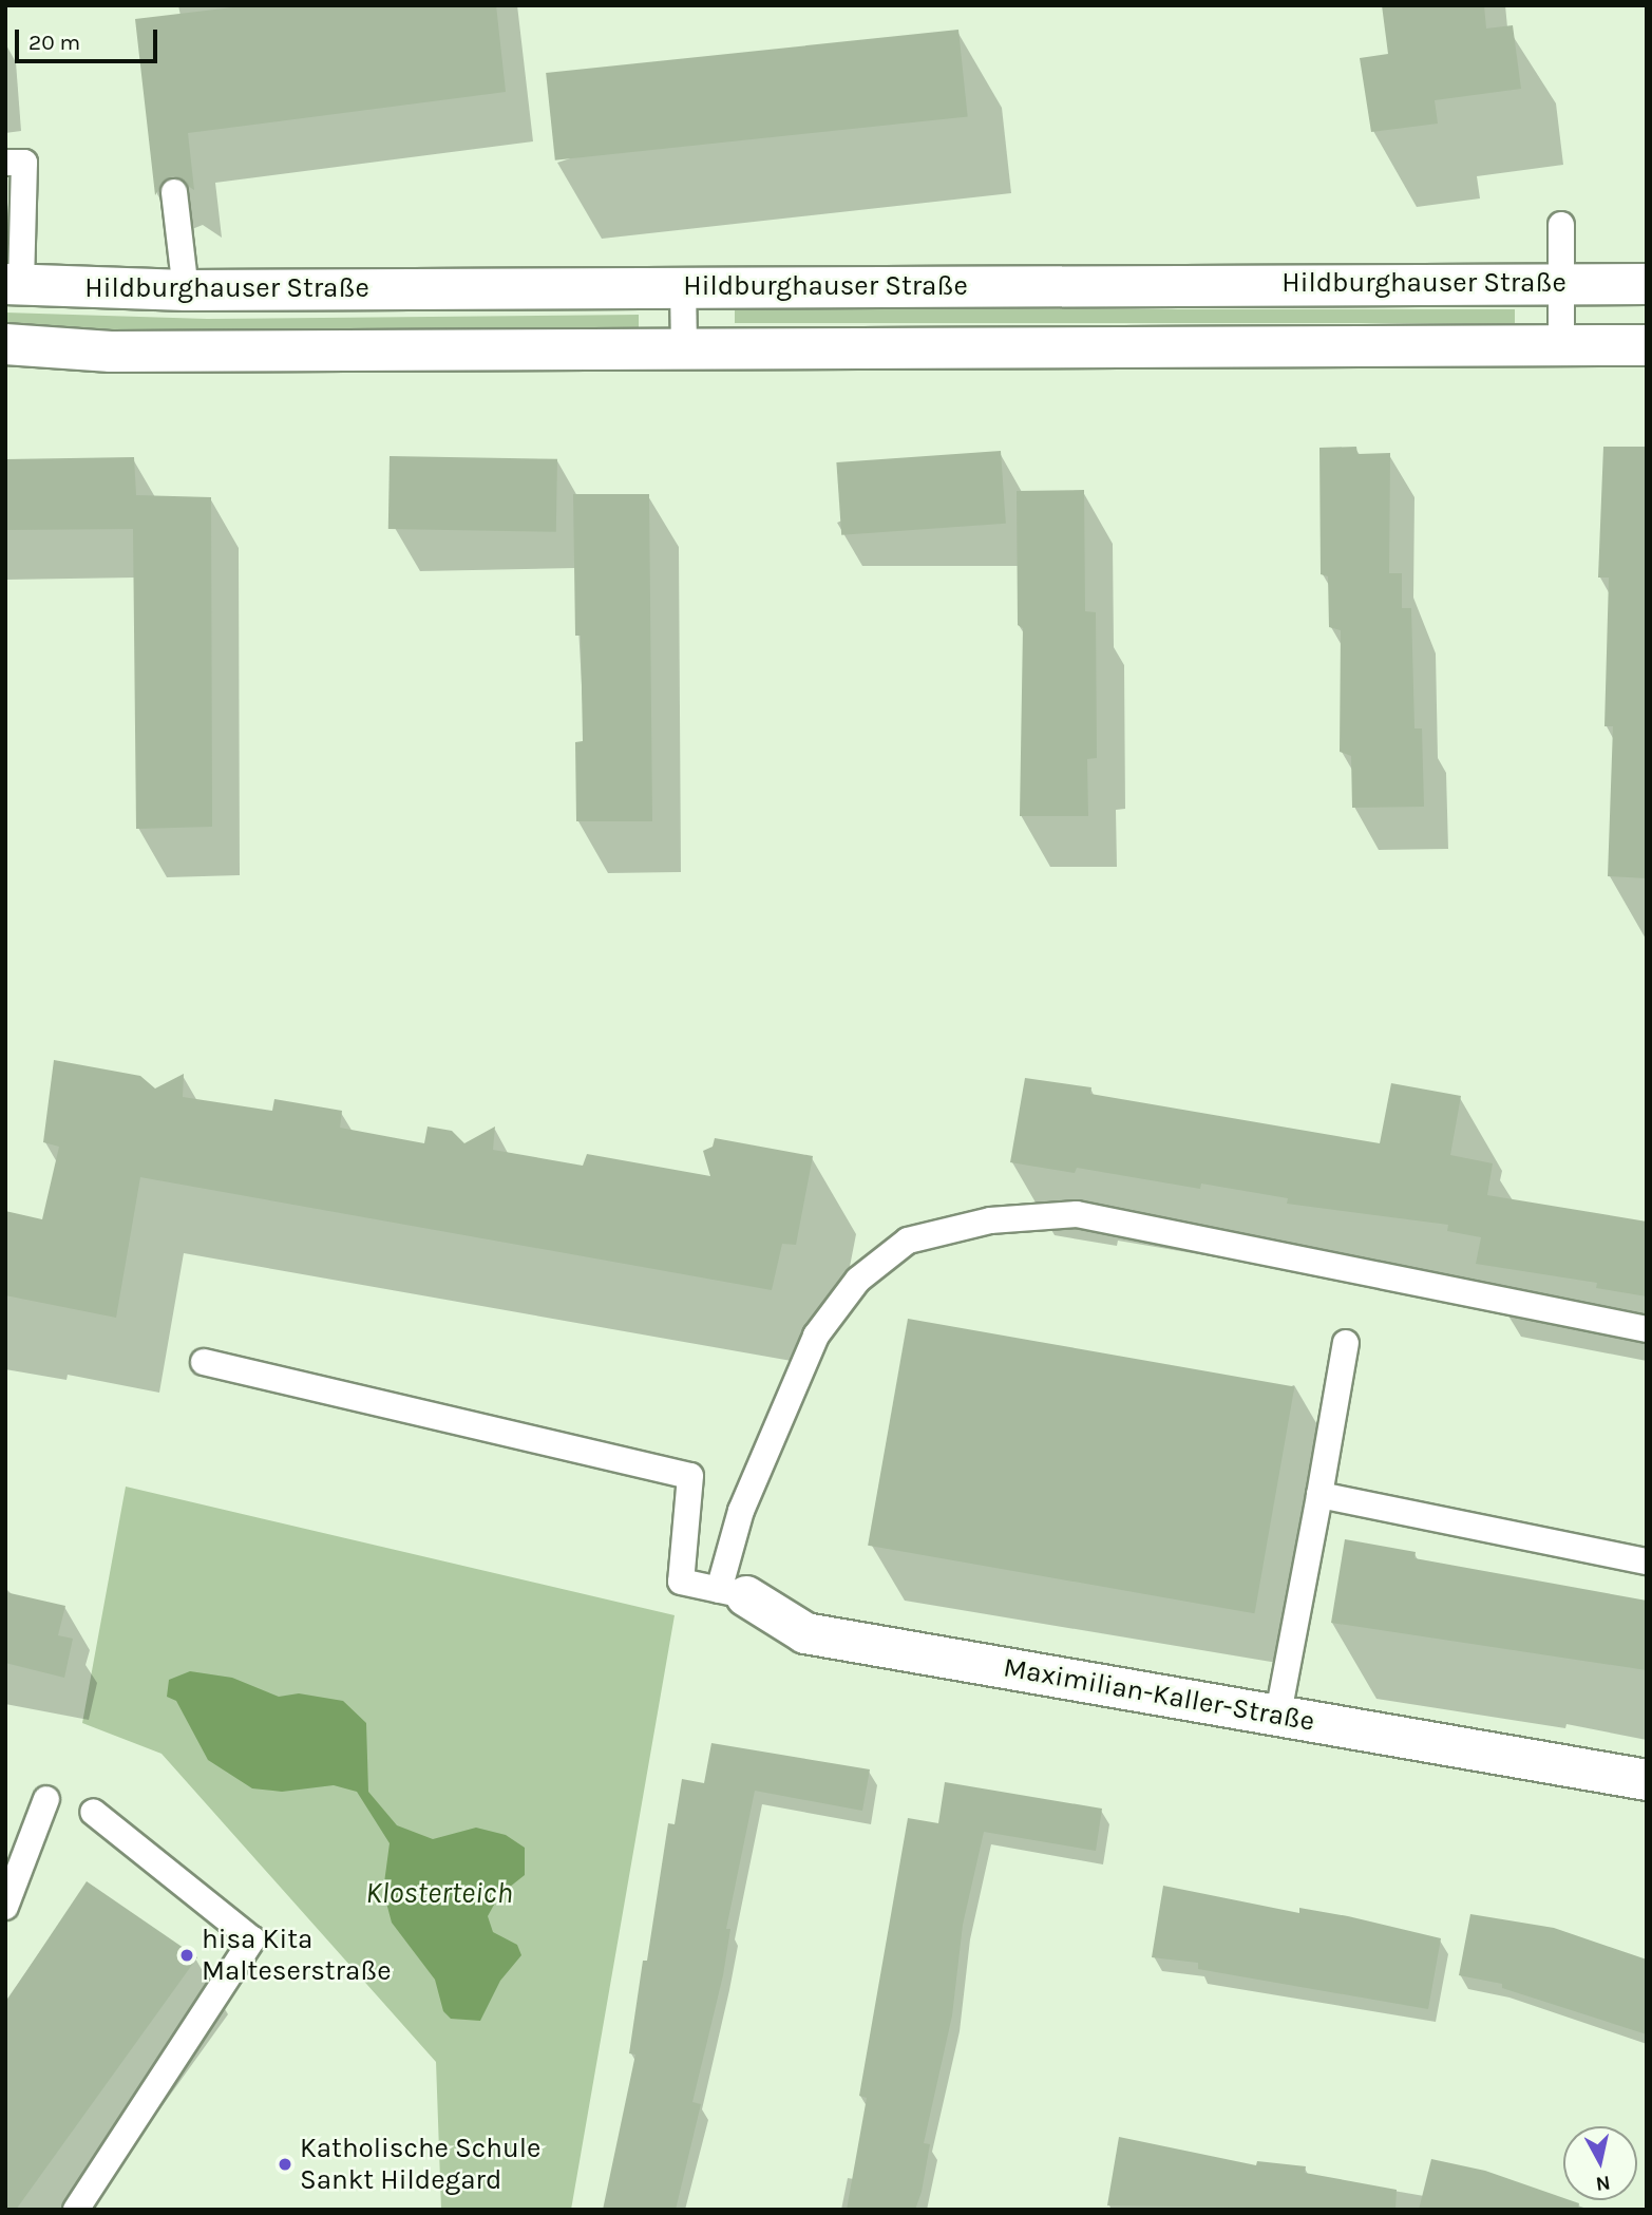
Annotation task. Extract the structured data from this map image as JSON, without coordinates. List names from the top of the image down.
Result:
{
  "streets": {
    "main road": ["Hildburghauser Straße", "Maximilian-Kaller-Straße"]
  },
  "water": ["Klosterteich"],
  "places": ["hisa Kita Malteserstraße", "Katholische Schule Sankt Hildegard"],
  "scale_bar": "20 m",
  "north": "bottom"
}
